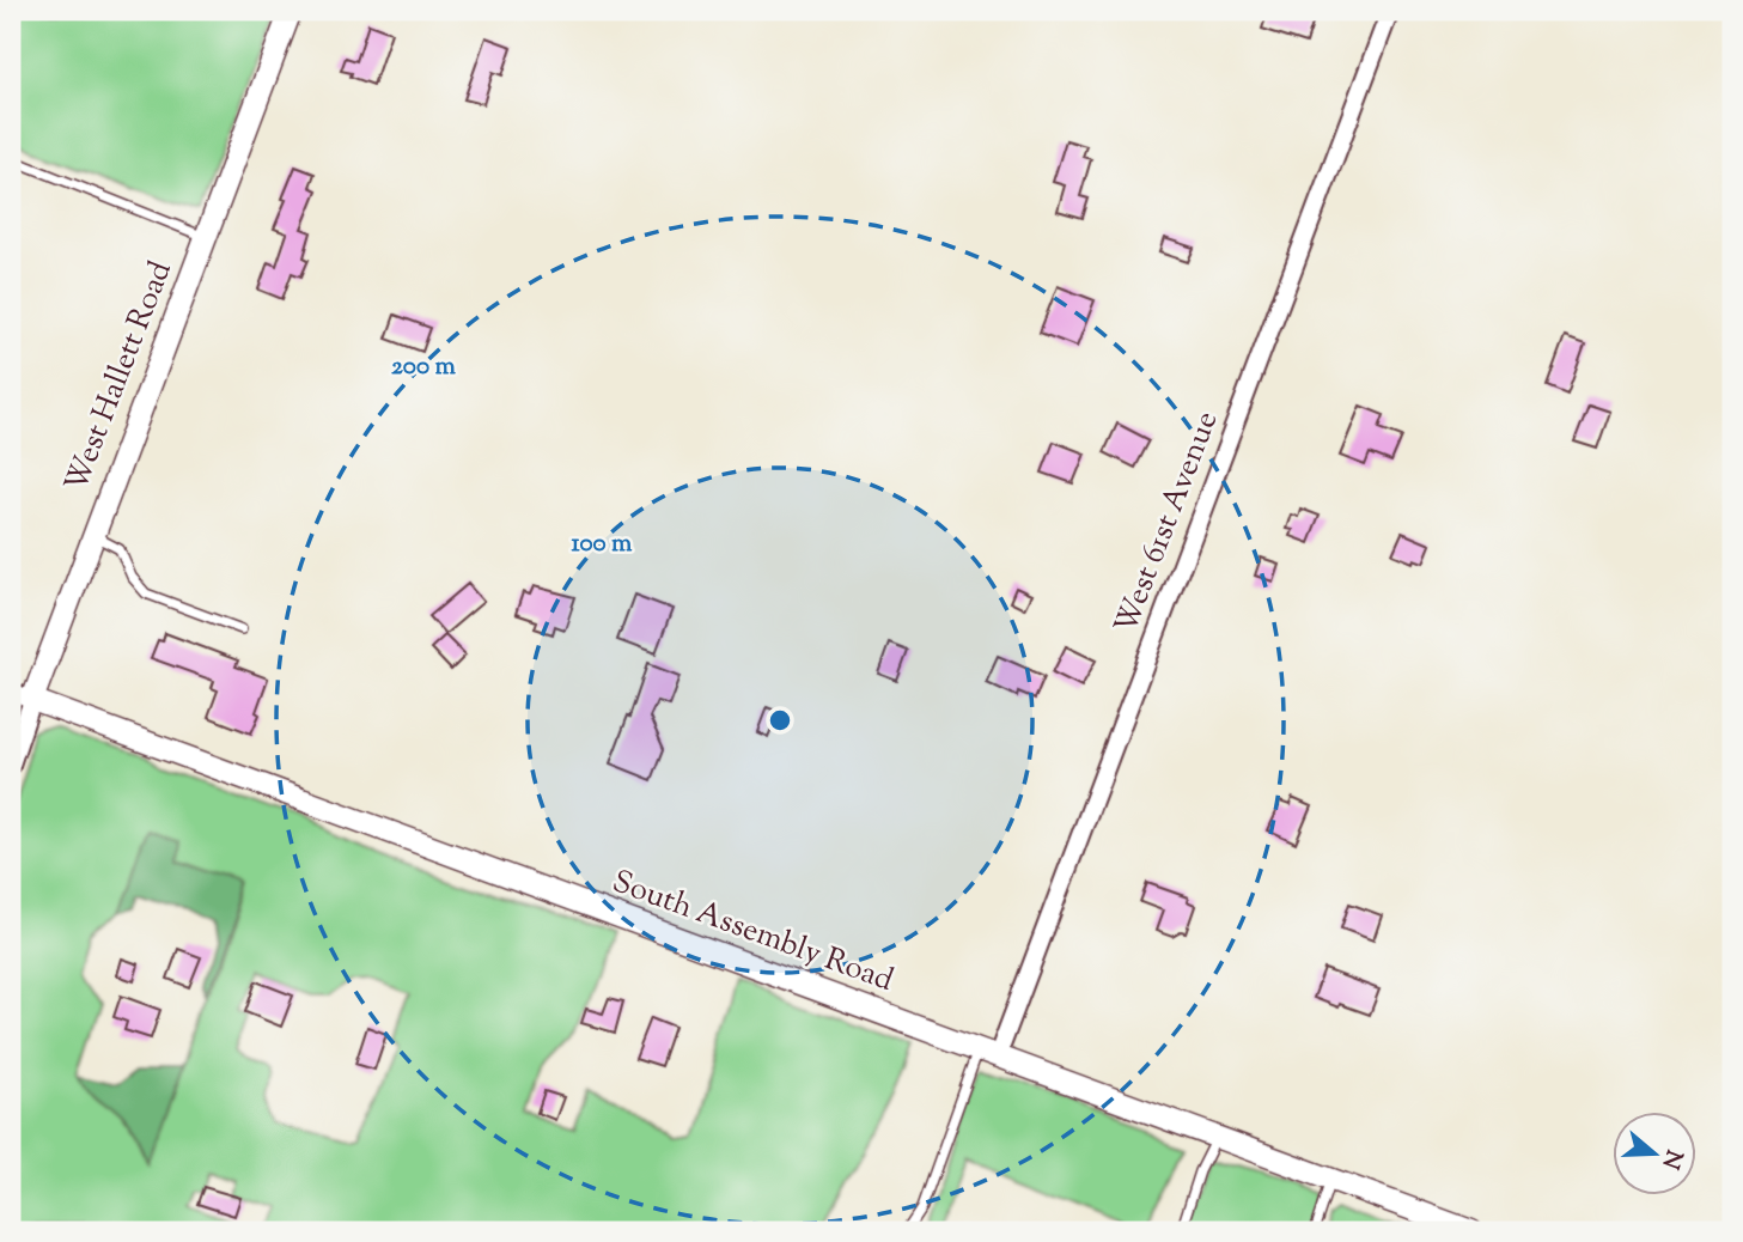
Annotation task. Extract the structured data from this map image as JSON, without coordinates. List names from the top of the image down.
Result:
{
  "streets": {
    "street": ["West Hallett Road", "West 61st Avenue", "South Assembly Road"]
  },
  "crossings": [
    ["West Hallett Road", "South Assembly Road"],
    ["West 61st Avenue", "South Assembly Road"]
  ],
  "north": "right",
  "rings": ["200 m", "100 m"]
}
